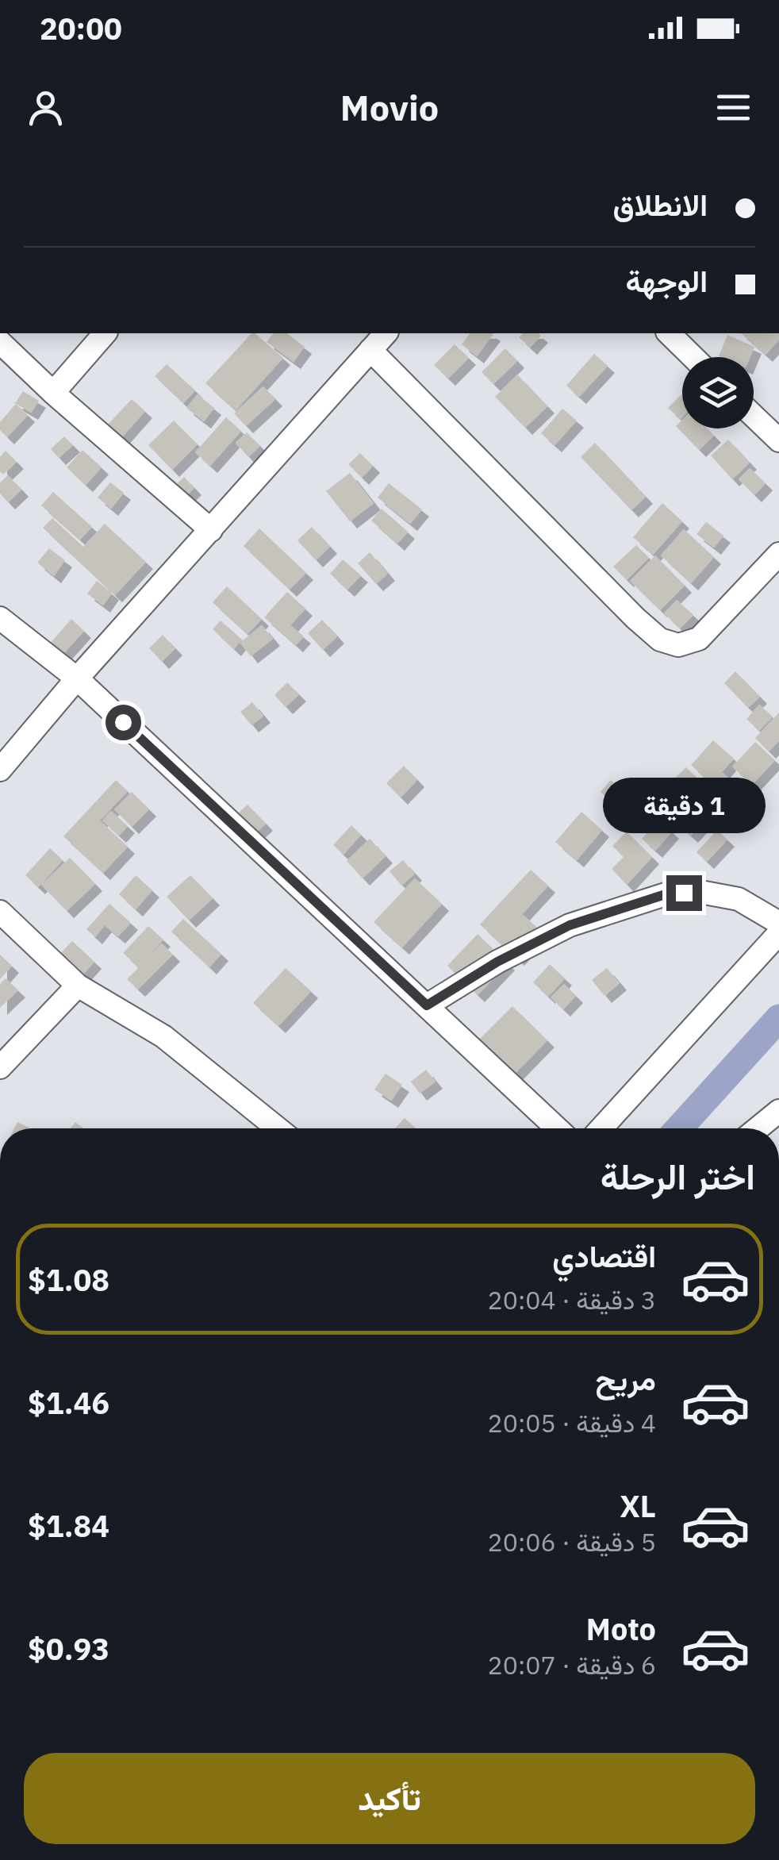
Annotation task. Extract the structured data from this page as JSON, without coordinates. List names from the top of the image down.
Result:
{
  "page": {
    "status": "20:00",
    "header": "Movio",
    "banner": ["الانطلاق", "الوجهة"],
    "bubble": "1 دقيقة",
    "heading": "اختر الرحلة",
    "list": [
      {
        "name": "اقتصادي",
        "note": "3 دقيقة · 20:04",
        "value": "$1.08"
      },
      {
        "name": "مريح",
        "note": "4 دقيقة · 20:05",
        "value": "$1.46"
      },
      {
        "name": "XL",
        "note": "5 دقيقة · 20:06",
        "value": "$1.84"
      },
      {
        "name": "Moto",
        "note": "6 دقيقة · 20:07",
        "value": "$0.93"
      }
    ],
    "buttons": "تأكيد"
  }
}
